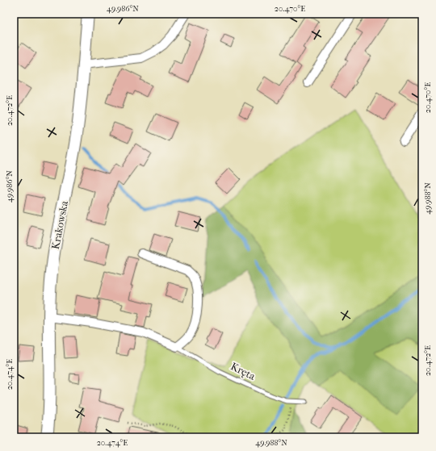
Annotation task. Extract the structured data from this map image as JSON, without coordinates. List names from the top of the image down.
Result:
{
  "streets": {
    "street": ["Krakowska", "Kręta"]
  },
  "crossings": [
    ["Krakowska", "Kręta"]
  ],
  "coordinates": [
    "49.986°N",
    "20.470°E",
    "20.472°E",
    "49.988°N",
    "20.474°E"
  ]
}
